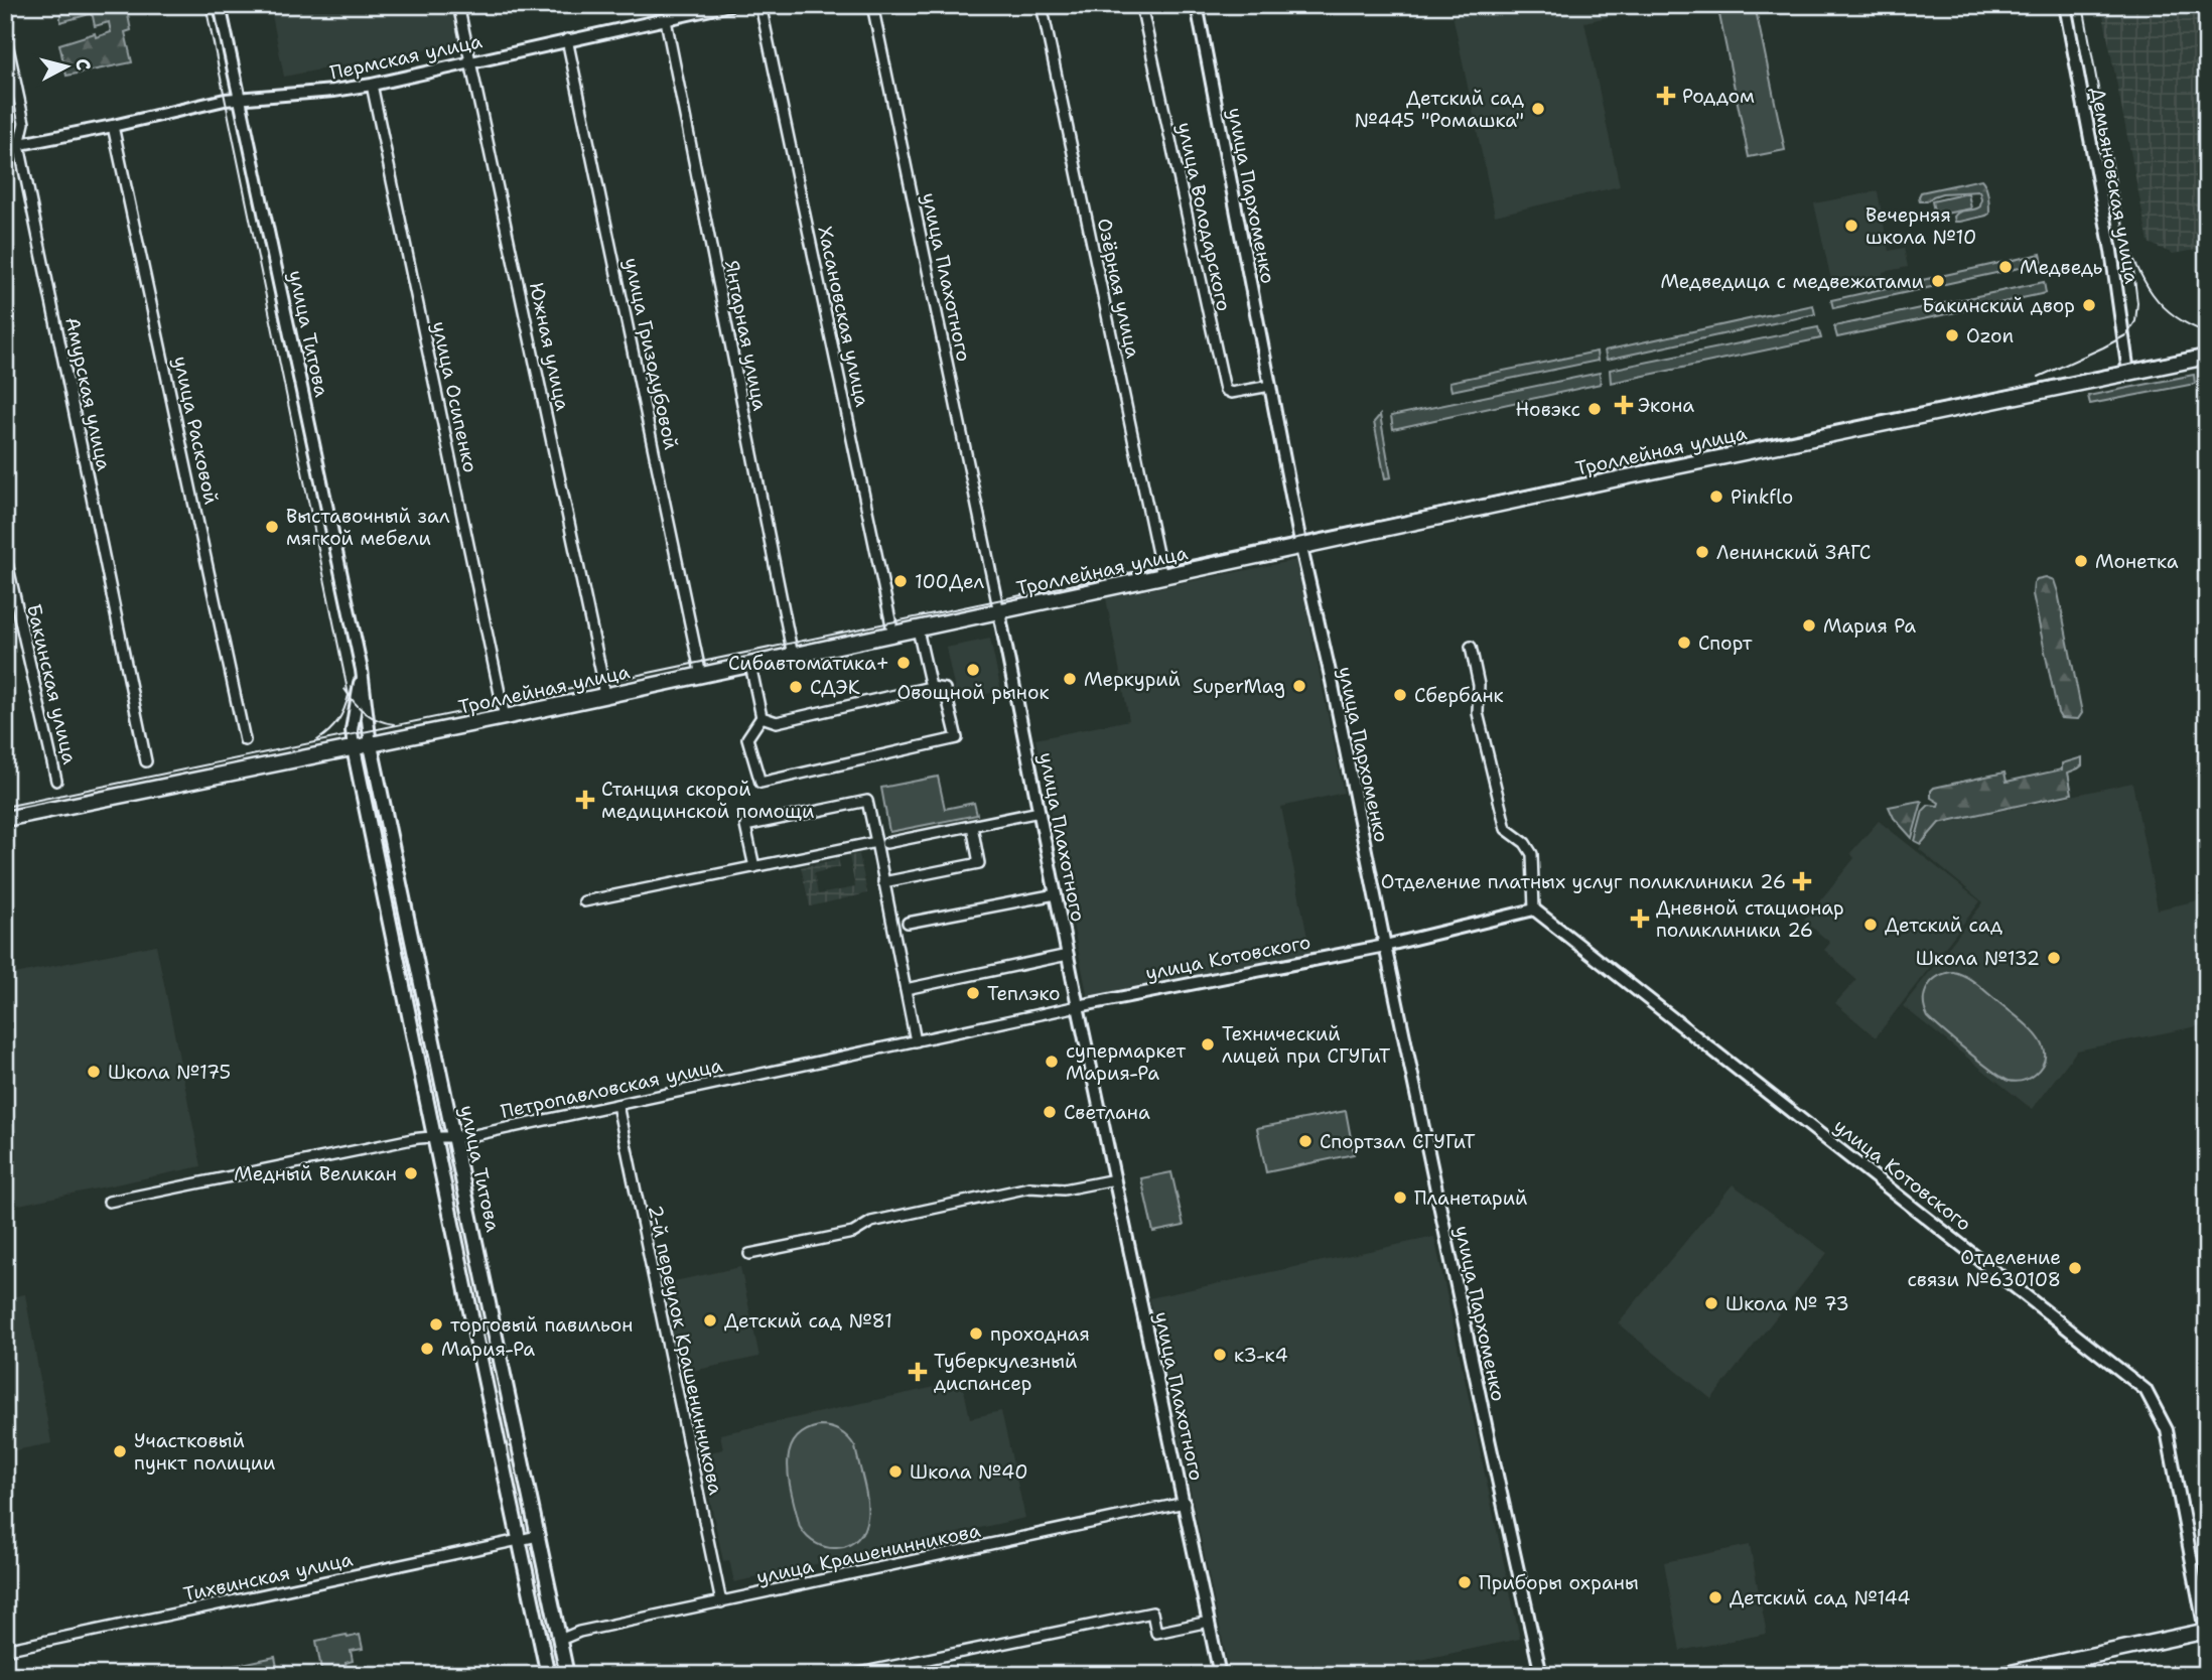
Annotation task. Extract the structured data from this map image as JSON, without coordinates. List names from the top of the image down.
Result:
{
  "streets": {
    "main road": ["улица Титова", "Троллейная улица"],
    "street": [
      "Пермская улица",
      "Демьяновская улица",
      "улица Пархоменко",
      "улица Володарского",
      "улица Плахотного",
      "Озёрная улица",
      "Хасановская улица",
      "Янтарная улица",
      "Южная улица",
      "улица Гризодубовой",
      "Амурская улица",
      "улица Осипенко",
      "улица Расковой",
      "Бакинская улица",
      "улица Котовского",
      "Петропавловская улица",
      "2-й переулок Крашенинникова",
      "улица Крашенинникова",
      "Тихвинская улица"
    ]
  },
  "crossings": [
    ["Пермская улица", "улица Титова"],
    ["Пермская улица", "Янтарная улица"],
    ["Пермская улица", "Южная улица"],
    ["Пермская улица", "улица Гризодубовой"],
    ["Пермская улица", "Амурская улица"],
    ["Пермская улица", "улица Осипенко"],
    ["Пермская улица", "улица Расковой"],
    ["Демьяновская улица", "Троллейная улица"],
    ["улица Пархоменко", "улица Володарского"],
    ["улица Пархоменко", "Троллейная улица"],
    ["улица Пархоменко", "улица Котовского"],
    ["улица Плахотного", "Троллейная улица"],
    ["улица Плахотного", "улица Котовского"],
    ["улица Плахотного", "Петропавловская улица"],
    ["улица Плахотного", "улица Крашенинникова"],
    ["Озёрная улица", "Троллейная улица"],
    ["Хасановская улица", "Троллейная улица"],
    ["улица Титова", "Троллейная улица"],
    ["улица Титова", "Петропавловская улица"],
    ["улица Титова", "улица Крашенинникова"],
    ["улица Титова", "Тихвинская улица"],
    ["Янтарная улица", "Троллейная улица"],
    ["Южная улица", "Троллейная улица"],
    ["улица Гризодубовой", "Троллейная улица"],
    ["улица Осипенко", "Троллейная улица"],
    ["улица Котовского", "Петропавловская улица"],
    ["Петропавловская улица", "2-й переулок Крашенинникова"],
    ["2-й переулок Крашенинникова", "улица Крашенинникова"]
  ],
  "places": {
    "health": [
      "Роддом",
      "Экона",
      "Станция скорой медицинской помощи",
      "Отделение платных услуг поликлиники 26",
      "Дневной стационар поликлиники 26",
      "Туберкулезный диспансер"
    ],
    "other": [
      "Детский сад №445 \"Ромашка\"",
      "Вечерняя школа №10",
      "Медведь",
      "Медведица с медвежатами",
      "Бакинский двор",
      "Ozon",
      "Новэкс",
      "Pinkflo",
      "Выставочный зал мягкой мебели",
      "Ленинский ЗАГС",
      "Монетка",
      "100Дел",
      "Мария Ра",
      "Спорт",
      "Сибавтоматика+",
      "Овощной рынок",
      "Меркурий",
      "SuperMag",
      "СДЭК",
      "Сбербанк",
      "Детский сад",
      "Школа №132",
      "Теплэко",
      "Технический лицей при СГУГиТ",
      "супермаркет Мария-Ра",
      "Школа №175",
      "Светлана",
      "Спортзал СГУГиТ",
      "Медный Великан",
      "Планетарий",
      "Отделение связи №630108",
      "Школа № 73",
      "Детский сад №81",
      "торговый павильон",
      "проходная",
      "Мария-Ра",
      "к3-к4",
      "Участковый пункт полиции",
      "Школа №40",
      "Приборы охраны",
      "Детский сад №144"
    ]
  },
  "north": "right"
}
